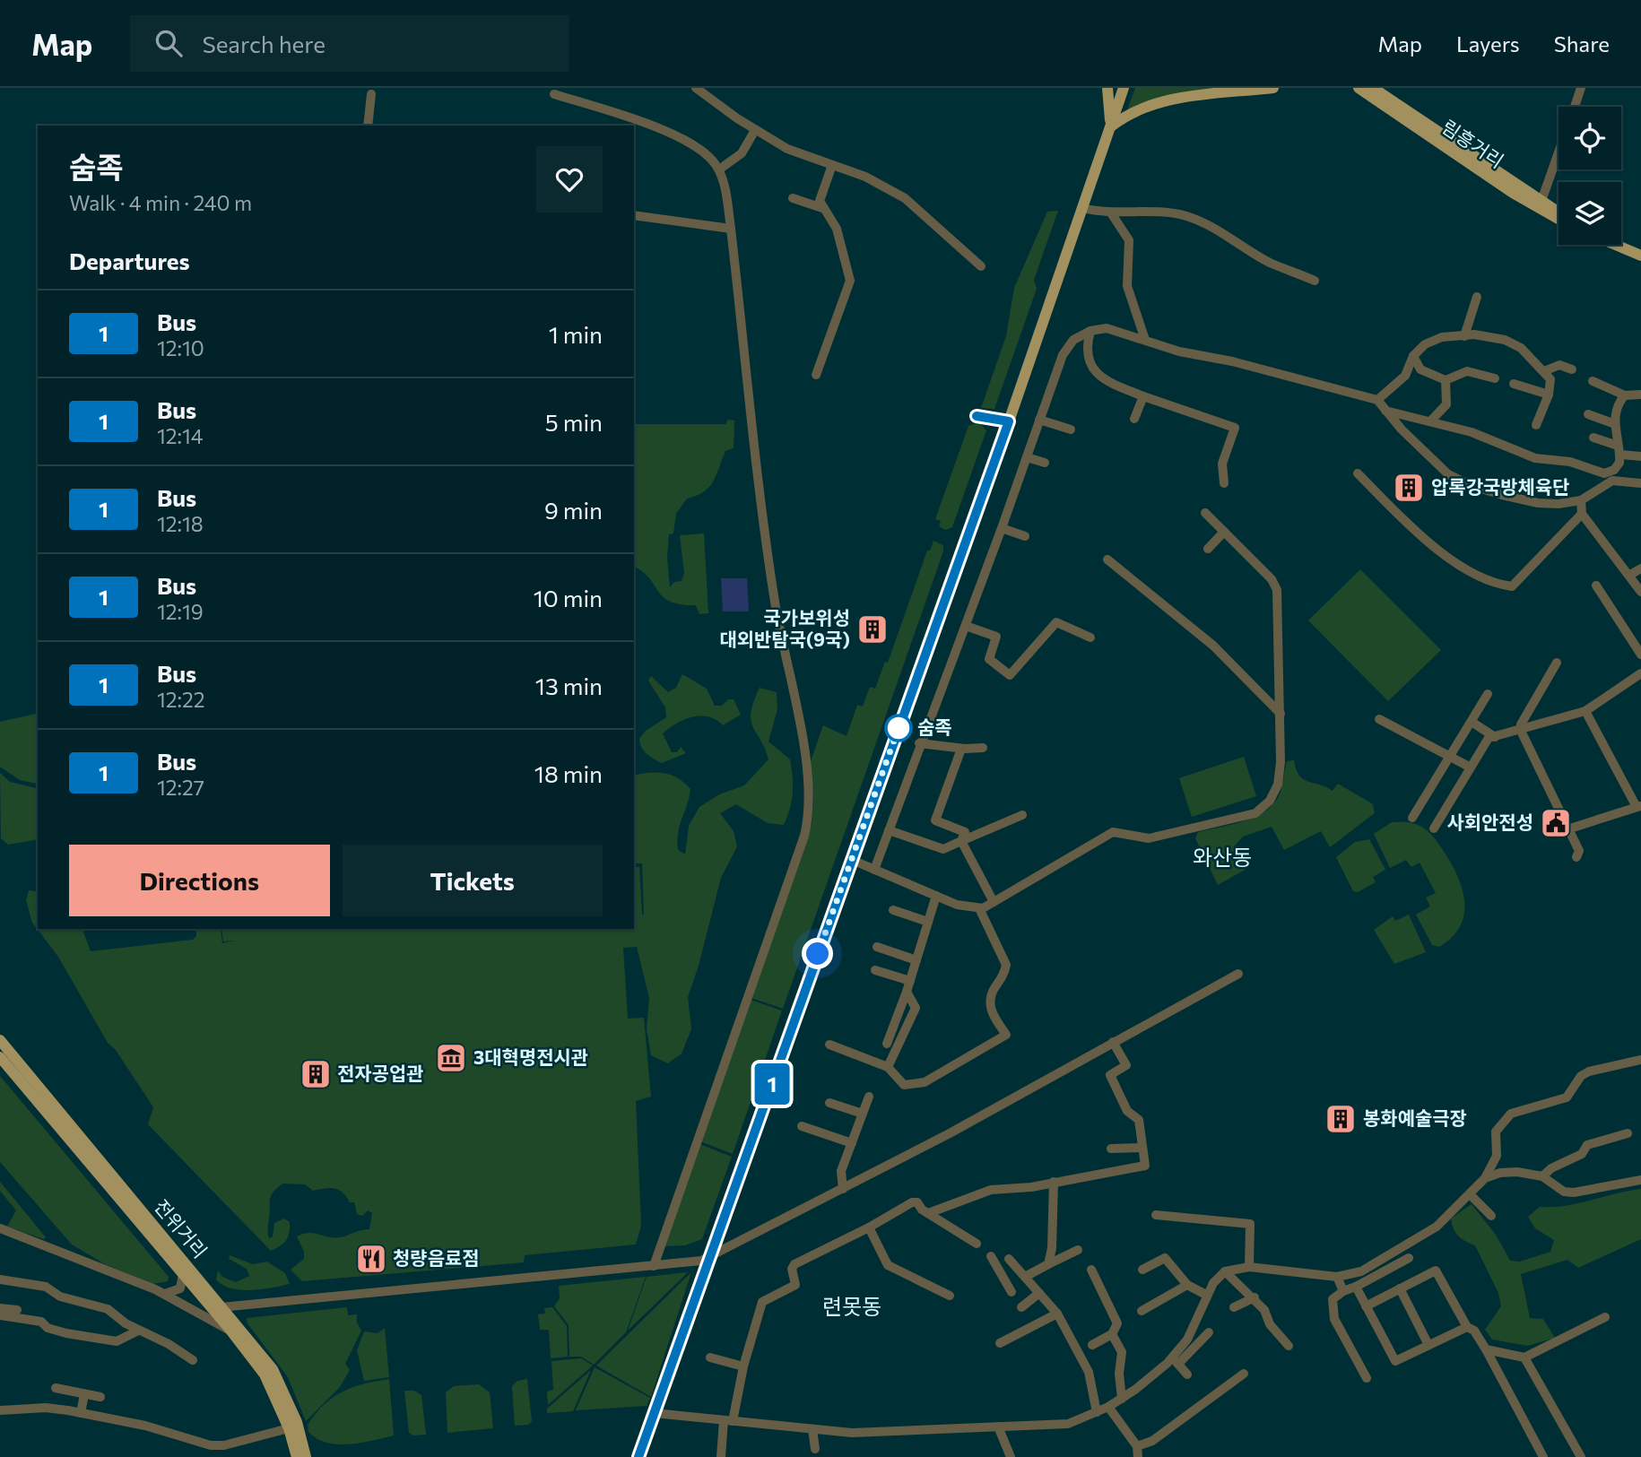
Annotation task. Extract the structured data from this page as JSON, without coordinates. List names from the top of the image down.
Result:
{
  "streets": {
    "main road": ["림흥거리", "전위거리"]
  },
  "districts": ["와산동", "련못동"],
  "places": {
    "building": [
      "압록강국방체육단",
      "국가보위성 대외반탐국(9국)",
      "전자공업관",
      "봉화예술극장"
    ],
    "other": ["숨족"],
    "public building": ["사회안전성"],
    "museum": ["3대혁명전시관"],
    "restaurant": ["청량음료점"]
  },
  "lines": ["bus line 1"],
  "page": {
    "header": "Map",
    "search": "Search here",
    "nav": ["Map", "Layers", "Share"],
    "on_map": "1",
    "heading": [
      ["숨족", "Walk · 4 min · 240 m"],
      "Departures"
    ],
    "list": [
      {
        "mark": "1",
        "name": "Bus",
        "note": "12:10",
        "value": "1 min"
      },
      {
        "mark": "1",
        "name": "Bus",
        "note": "12:14",
        "value": "5 min"
      },
      {
        "mark": "1",
        "name": "Bus",
        "note": "12:18",
        "value": "9 min"
      },
      {
        "mark": "1",
        "name": "Bus",
        "note": "12:19",
        "value": "10 min"
      },
      {
        "mark": "1",
        "name": "Bus",
        "note": "12:22",
        "value": "13 min"
      },
      {
        "mark": "1",
        "name": "Bus",
        "note": "12:27",
        "value": "18 min"
      }
    ],
    "buttons": ["Directions", "Tickets"]
  }
}
